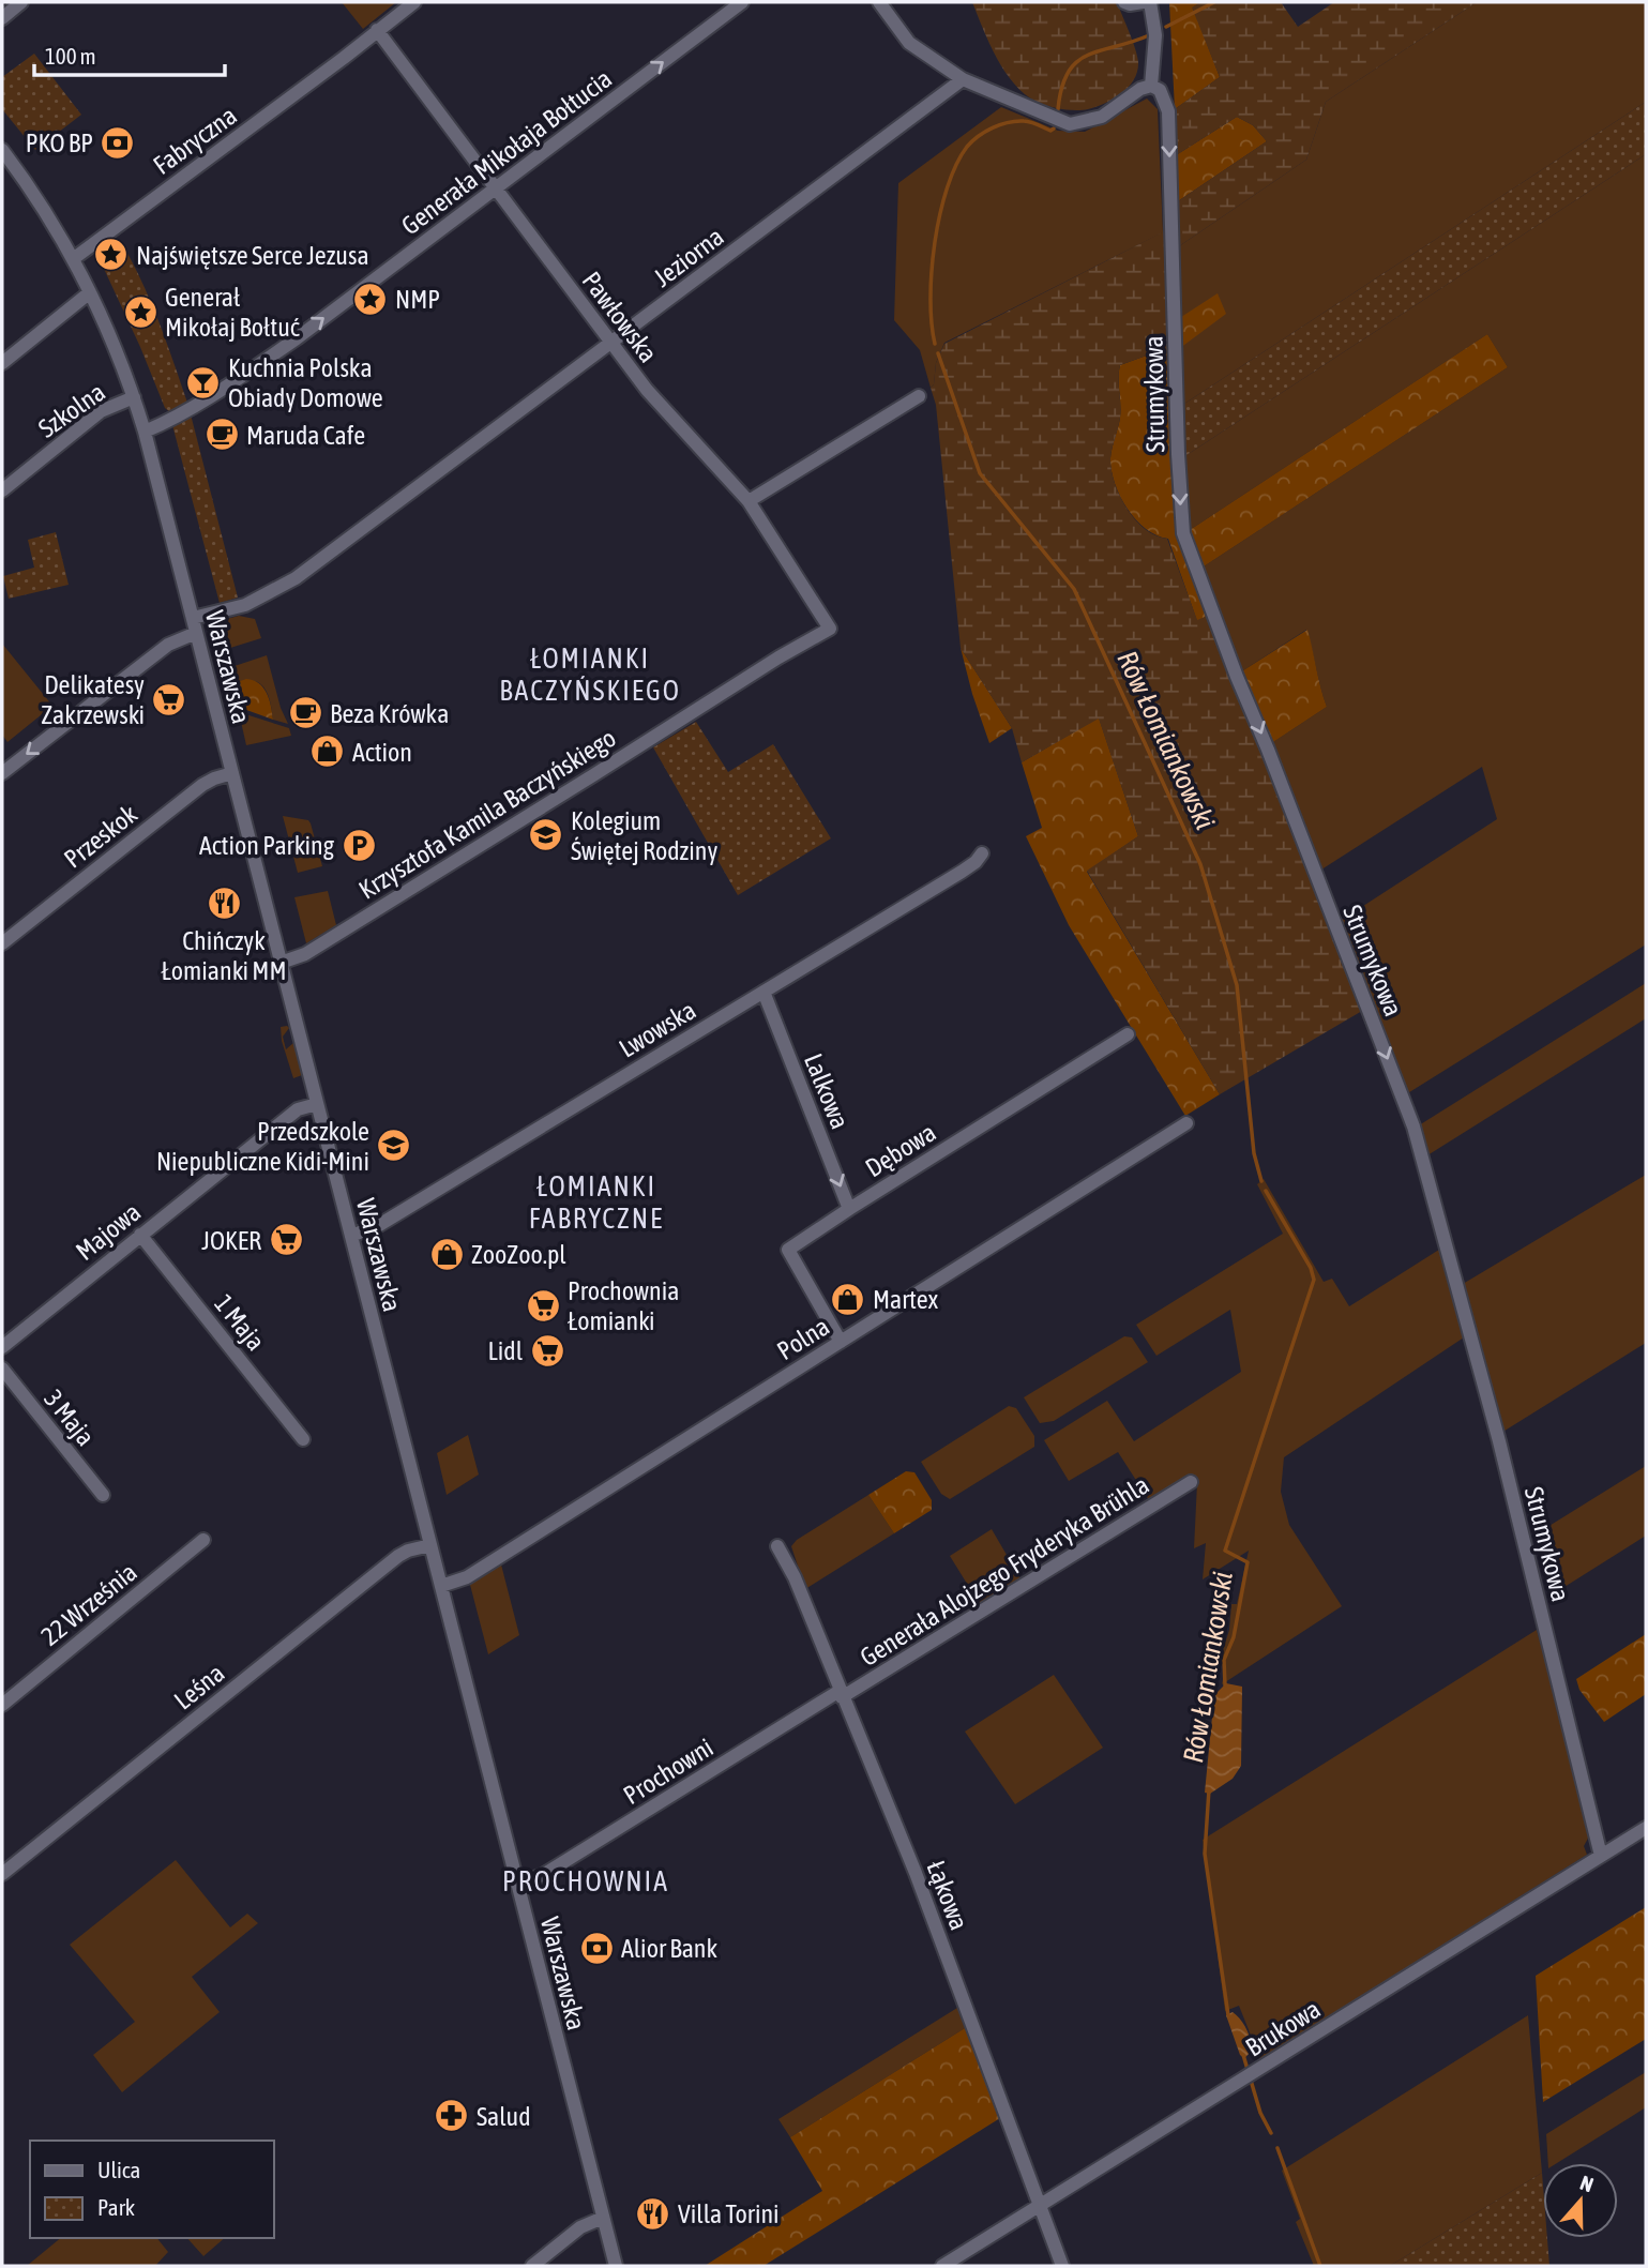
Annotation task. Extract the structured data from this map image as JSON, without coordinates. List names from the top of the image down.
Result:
{
  "streets": {
    "street": [
      "Fabryczna",
      "Generała Mikołaja Bołtucia",
      "Jeziorna",
      "Pawłowska",
      "Strumykowa",
      "Szkolna",
      "Warszawska",
      "Krzysztofa Kamila Baczyńskiego",
      "Przeskok",
      "Lwowska",
      "Lalkowa",
      "Dębowa",
      "Majowa",
      "1 Maja",
      "Polna",
      "3 Maja",
      "Generała Alojzego Fryderyka Brühla",
      "22 Września",
      "Leśna",
      "Prochowni",
      "Łąkowa",
      "Brukowa"
    ]
  },
  "crossings": [
    ["Fabryczna", "Pawłowska"],
    ["Fabryczna", "Warszawska"],
    ["Generała Mikołaja Bołtucia", "Pawłowska"],
    ["Generała Mikołaja Bołtucia", "Warszawska"],
    ["Jeziorna", "Pawłowska"],
    ["Jeziorna", "Warszawska"],
    ["Pawłowska", "Krzysztofa Kamila Baczyńskiego"],
    ["Strumykowa", "Brukowa"],
    ["Szkolna", "Warszawska"],
    ["Warszawska", "Krzysztofa Kamila Baczyńskiego"],
    ["Warszawska", "Przeskok"],
    ["Warszawska", "Lwowska"],
    ["Warszawska", "Majowa"],
    ["Warszawska", "Polna"],
    ["Warszawska", "Leśna"],
    ["Warszawska", "Prochowni"],
    ["Lwowska", "Lalkowa"],
    ["Lalkowa", "Dębowa"],
    ["Dębowa", "Polna"],
    ["Majowa", "1 Maja"],
    ["Generała Alojzego Fryderyka Brühla", "Prochowni"],
    ["Generała Alojzego Fryderyka Brühla", "Łąkowa"],
    ["Prochowni", "Łąkowa"],
    ["Łąkowa", "Brukowa"]
  ],
  "one_way": ["Generała Mikołaja Bołtucia", "Strumykowa", "Lalkowa"],
  "districts": ["ŁOMIANKI BACZYŃSKIEGO", "ŁOMIANKI FABRYCZNE", "PROCHOWNIA"],
  "water": ["Rów Łomiankowski"],
  "places": {
    "bank": ["PKO BP", "Alior Bank"],
    "place": ["Najświętsze Serce Jezusa", "NMP", "Generał Mikołaj Bołtuć"],
    "bar": ["Kuchnia Polska Obiady Domowe"],
    "cafe": ["Maruda Cafe", "Beza Krówka"],
    "supermarket": [
      "Delikatesy Zakrzewski",
      "JOKER",
      "Prochownia Łomianki",
      "Lidl"
    ],
    "shop": ["Action", "ZooZoo.pl", "Martex"],
    "school or university": ["Kolegium Świętej Rodziny", "Przedszkole Niepubliczne Kidi-Mini"],
    "parking": ["Action Parking"],
    "restaurant": ["Chińczyk Łomianki MM", "Villa Torini"],
    "pharmacy": ["Salud"]
  },
  "legend": ["Ulica", "Park"],
  "scale_bar": "100 m",
  "north": "top"
}
